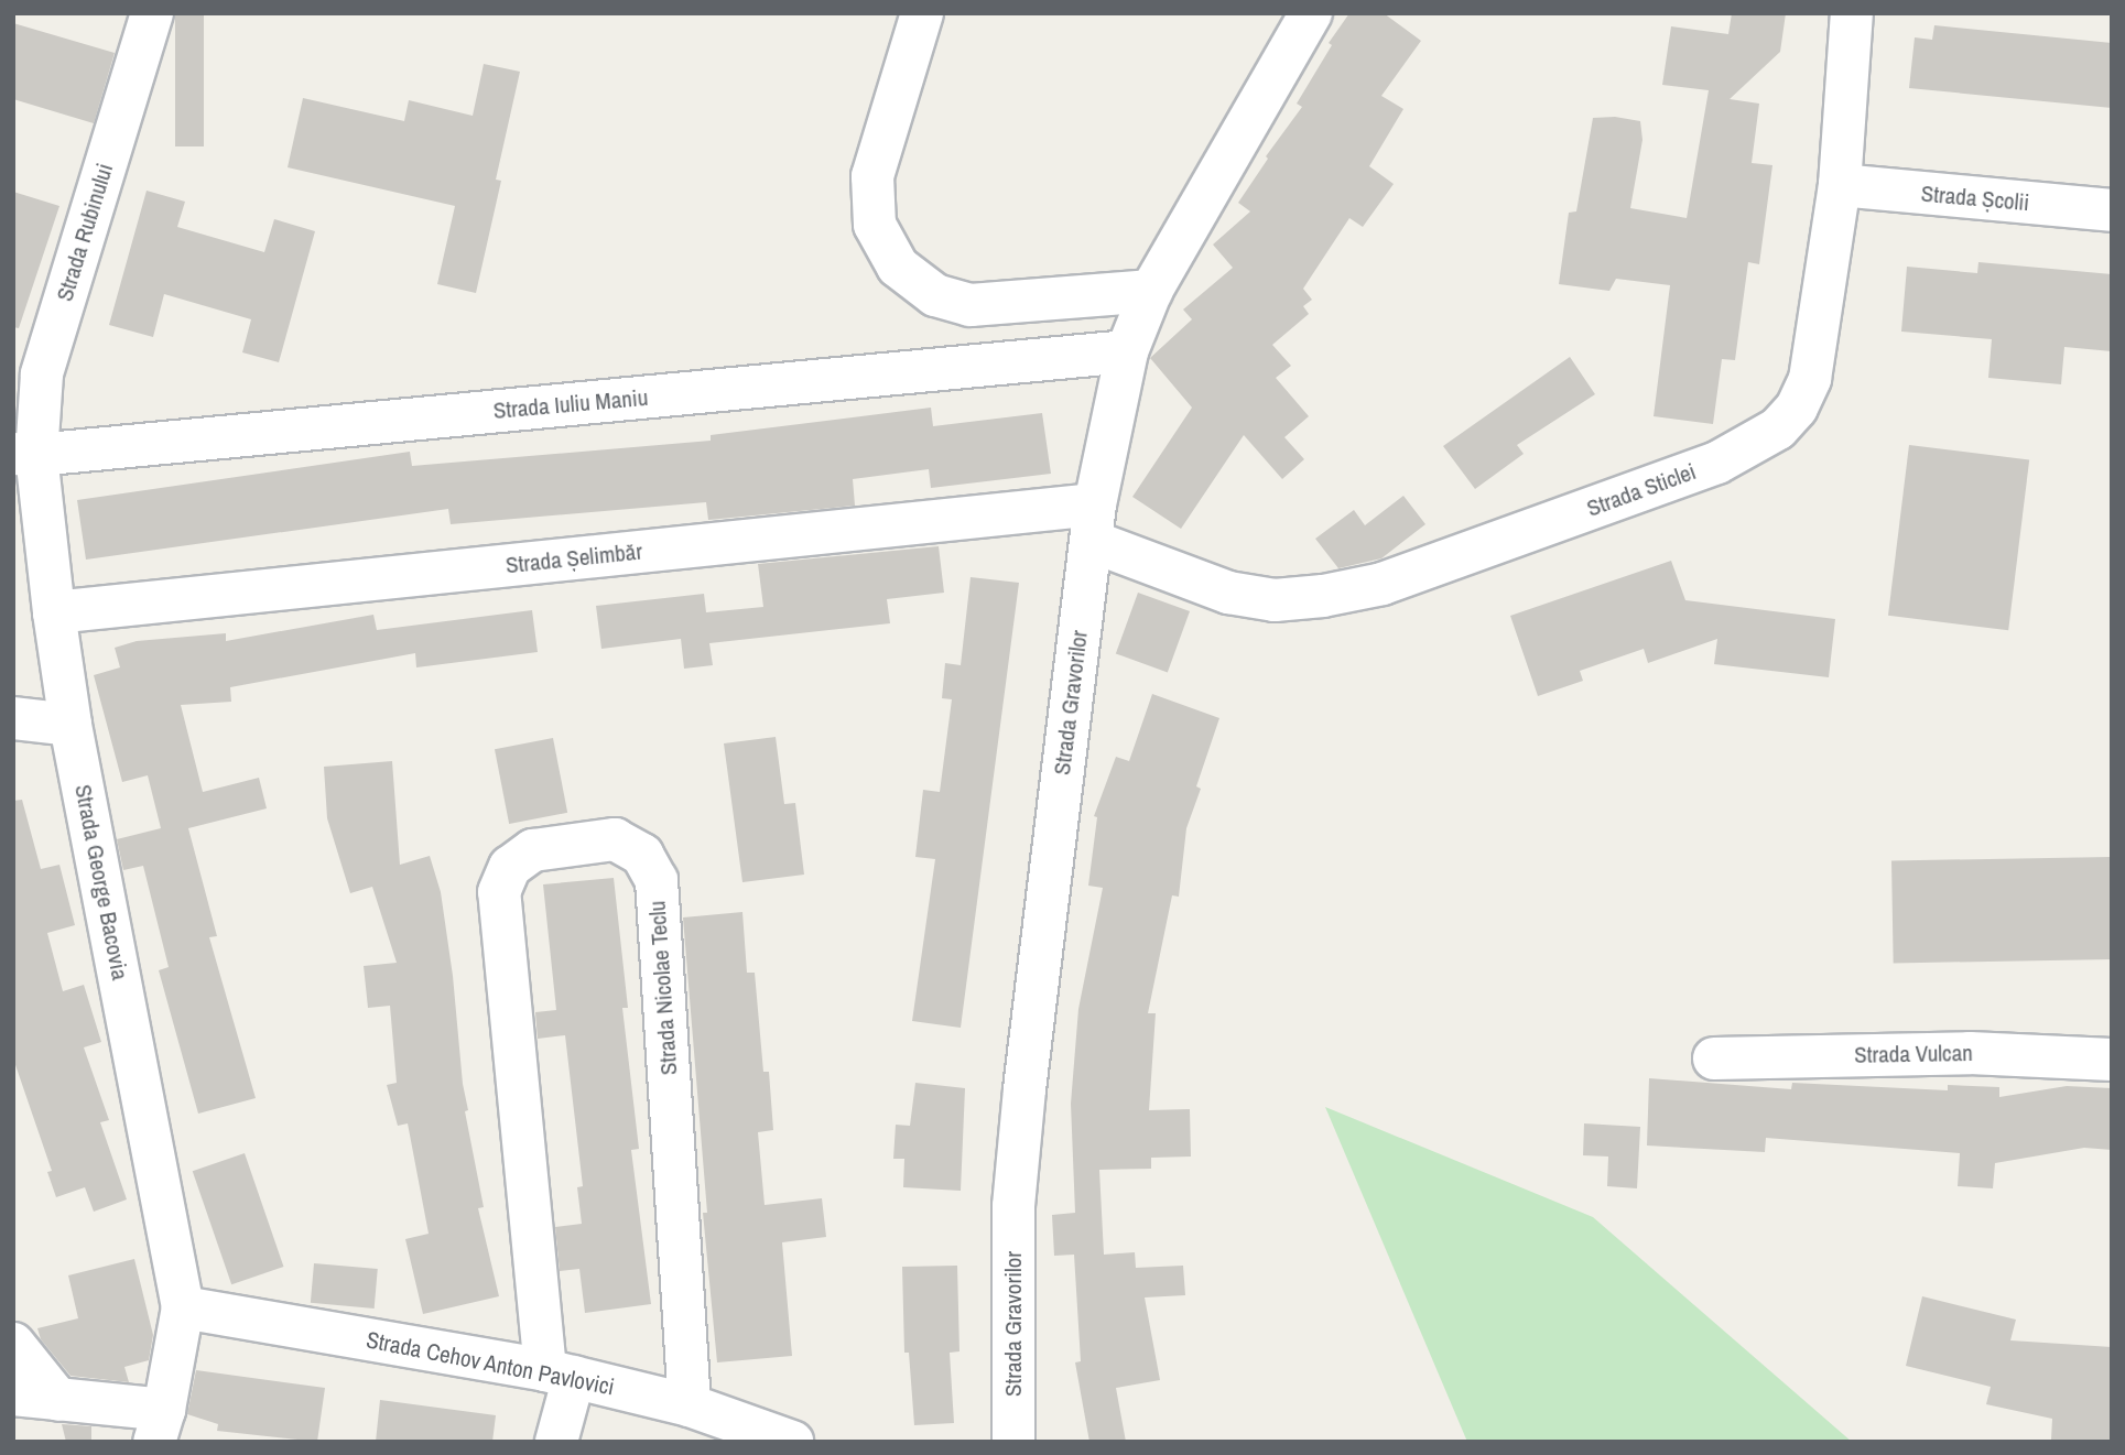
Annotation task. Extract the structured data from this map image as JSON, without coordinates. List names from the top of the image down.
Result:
{
  "streets": {
    "street": [
      "Strada Școlii",
      "Strada Rubinului",
      "Strada Iuliu Maniu",
      "Strada Sticlei",
      "Strada Șelimbăr",
      "Strada Gravorilor",
      "Strada George Bacovia",
      "Strada Nicolae Teclu",
      "Strada Vulcan",
      "Strada Cehov Anton Pavlovici"
    ]
  },
  "crossings": [
    ["Strada Școlii", "Strada Sticlei"],
    ["Strada Rubinului", "Strada Iuliu Maniu"],
    ["Strada Rubinului", "Strada George Bacovia"],
    ["Strada Iuliu Maniu", "Strada Gravorilor"],
    ["Strada Iuliu Maniu", "Strada George Bacovia"],
    ["Strada Sticlei", "Strada Șelimbăr"],
    ["Strada Sticlei", "Strada Gravorilor"],
    ["Strada Șelimbăr", "Strada Gravorilor"],
    ["Strada Șelimbăr", "Strada George Bacovia"],
    ["Strada George Bacovia", "Strada Cehov Anton Pavlovici"],
    ["Strada Nicolae Teclu", "Strada Cehov Anton Pavlovici"]
  ]
}
